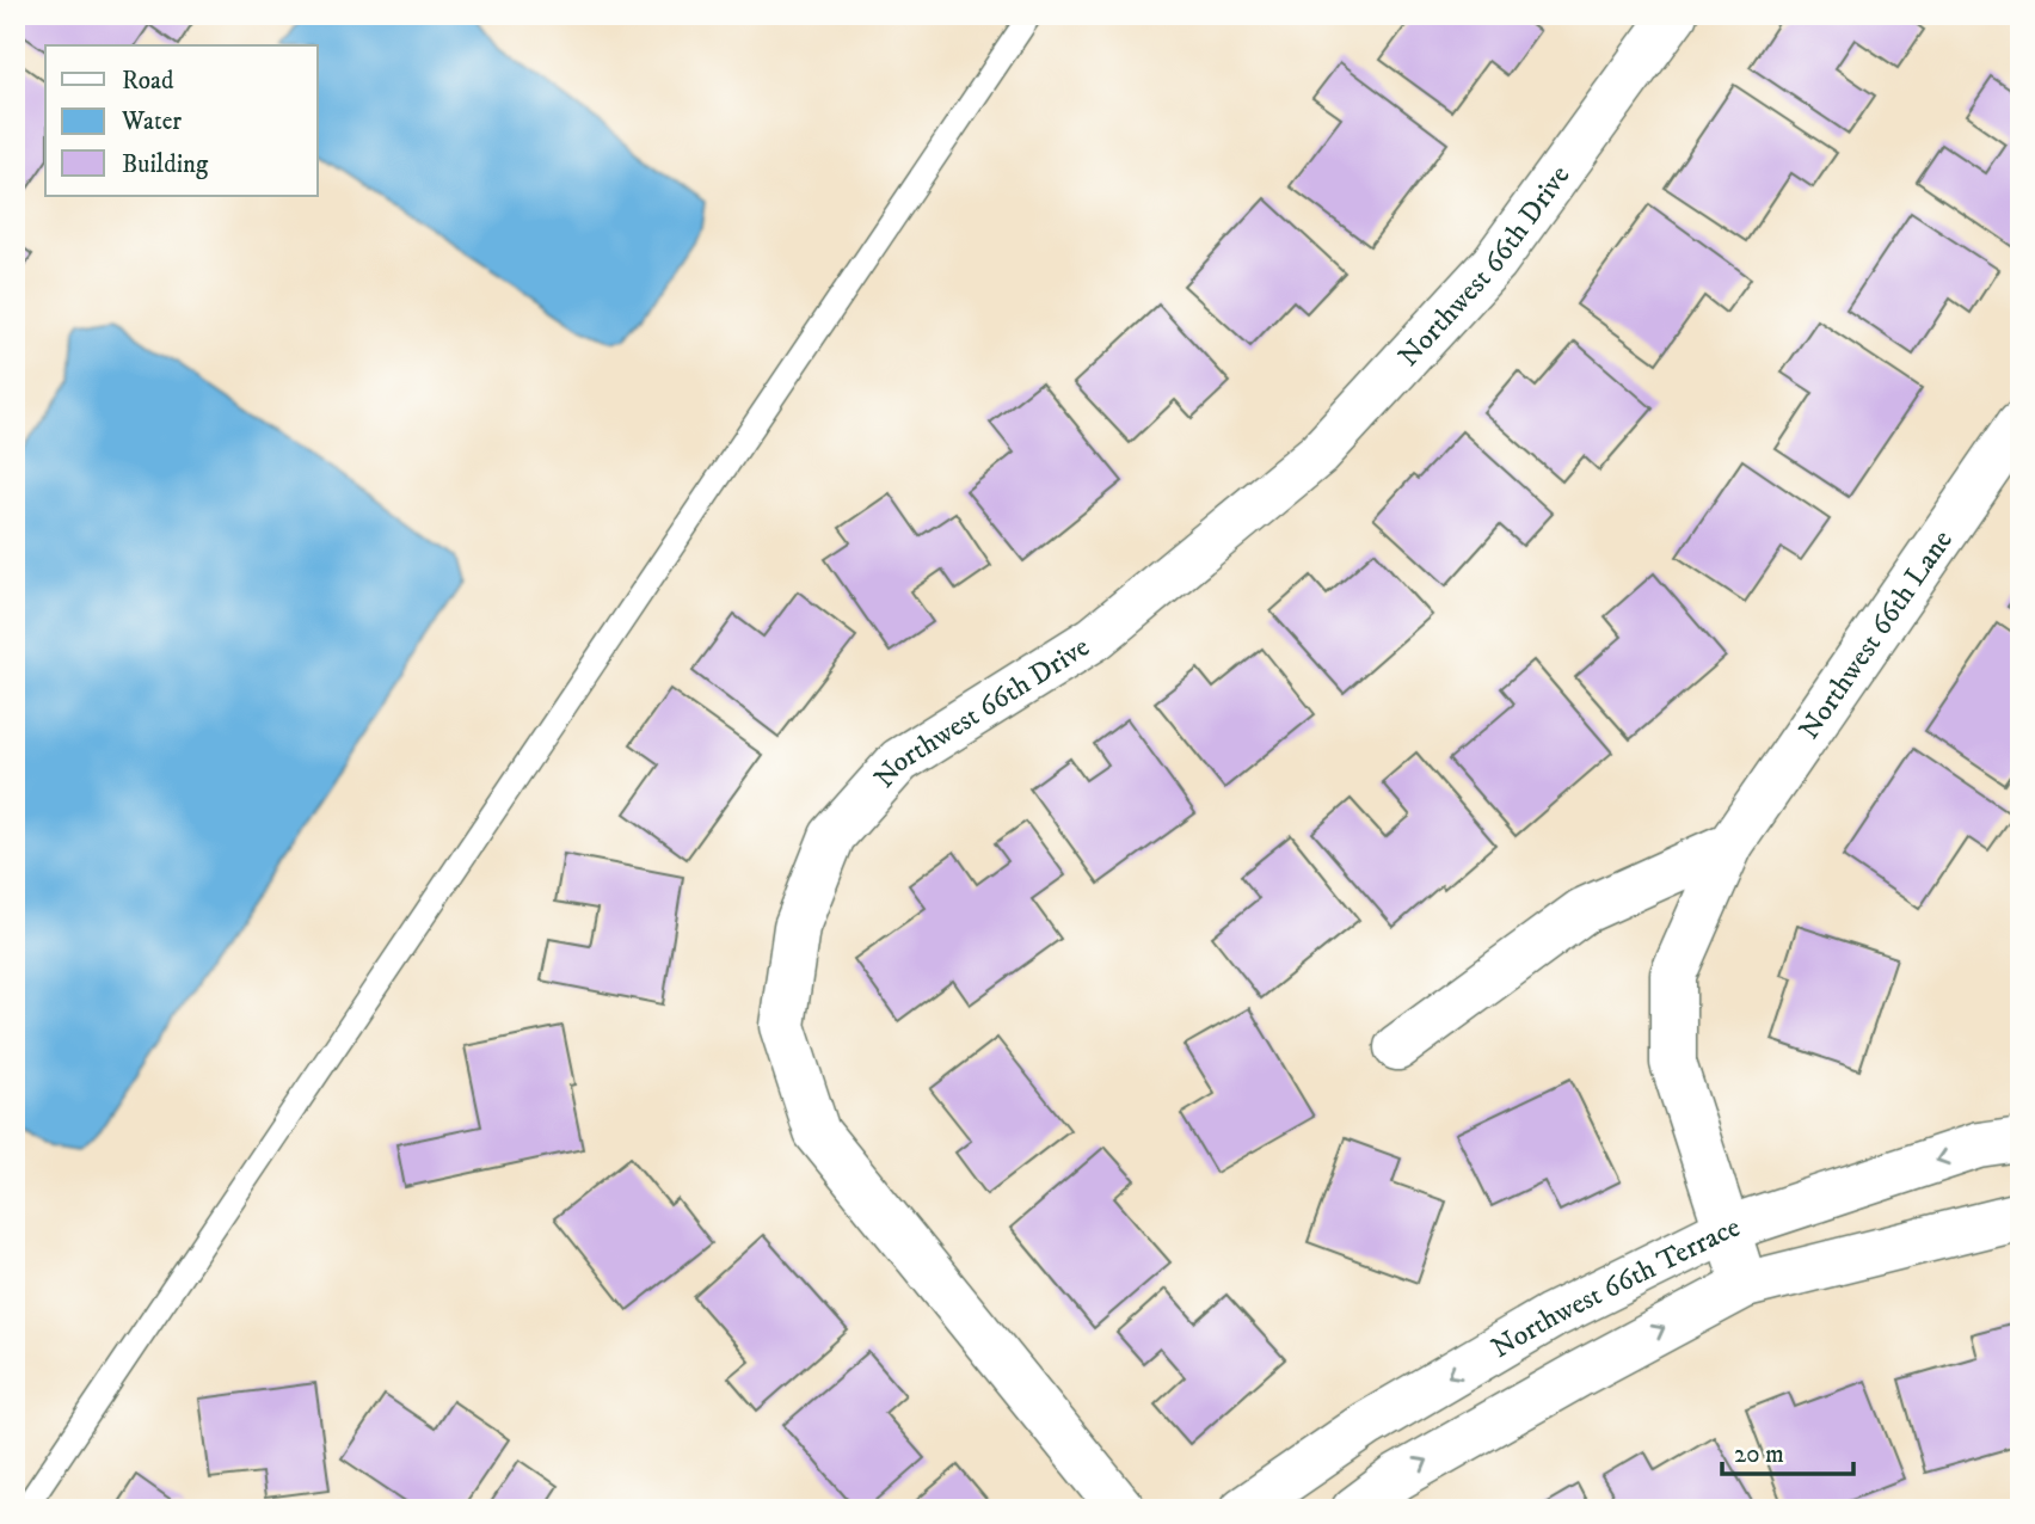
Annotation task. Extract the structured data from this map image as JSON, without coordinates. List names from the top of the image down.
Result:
{
  "streets": {
    "street": ["Northwest 66th Drive", "Northwest 66th Lane", "Northwest 66th Terrace"]
  },
  "crossings": [
    ["Northwest 66th Lane", "Northwest 66th Terrace"]
  ],
  "legend": ["Road", "Water", "Building"],
  "scale_bar": "20 m"
}
